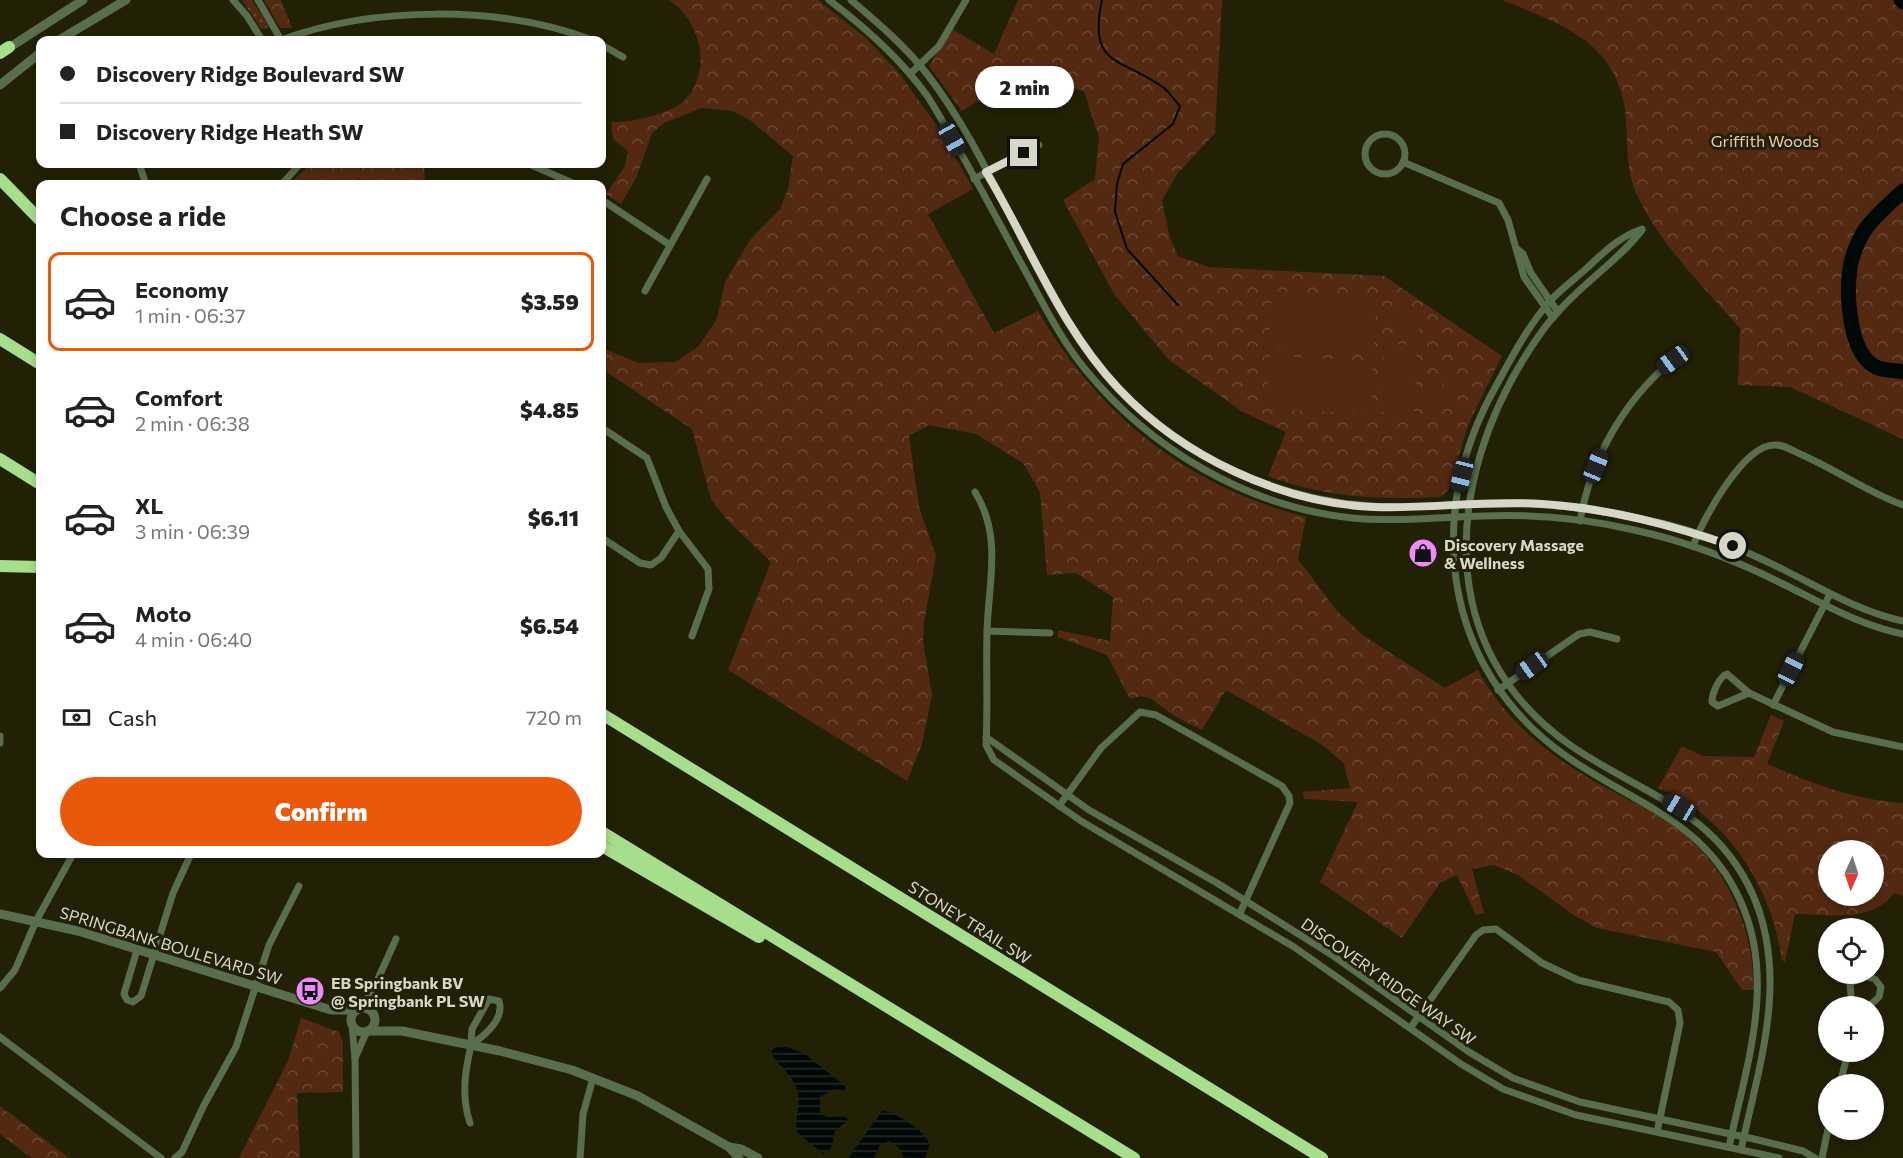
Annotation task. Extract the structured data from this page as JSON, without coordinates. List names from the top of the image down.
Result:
{
  "streets": {
    "highway": ["STONEY TRAIL SW"],
    "street": ["SPRINGBANK BOULEVARD SW", "DISCOVERY RIDGE WAY SW"]
  },
  "parks": ["Griffith Woods"],
  "places": {
    "shop": ["Discovery Massage & Wellness"],
    "bus stop": ["EB Springbank BV @ Springbank PL SW"]
  },
  "north": "bottom",
  "page": {
    "banner": ["Discovery Ridge Boulevard SW", "Discovery Ridge Heath SW"],
    "bubble": "2 min",
    "heading": "Choose a ride",
    "list": [
      {
        "name": "Economy",
        "note": "1 min · 06:37",
        "value": "$3.59"
      },
      {
        "name": "Comfort",
        "note": "2 min · 06:38",
        "value": "$4.85"
      },
      {
        "name": "XL",
        "note": "3 min · 06:39",
        "value": "$6.11"
      },
      {
        "name": "Moto",
        "note": "4 min · 06:40",
        "value": "$6.54"
      }
    ],
    "pay": ["Cash", "720 m"],
    "buttons": "Confirm",
    "map_buttons": ["+", "−"]
  }
}
